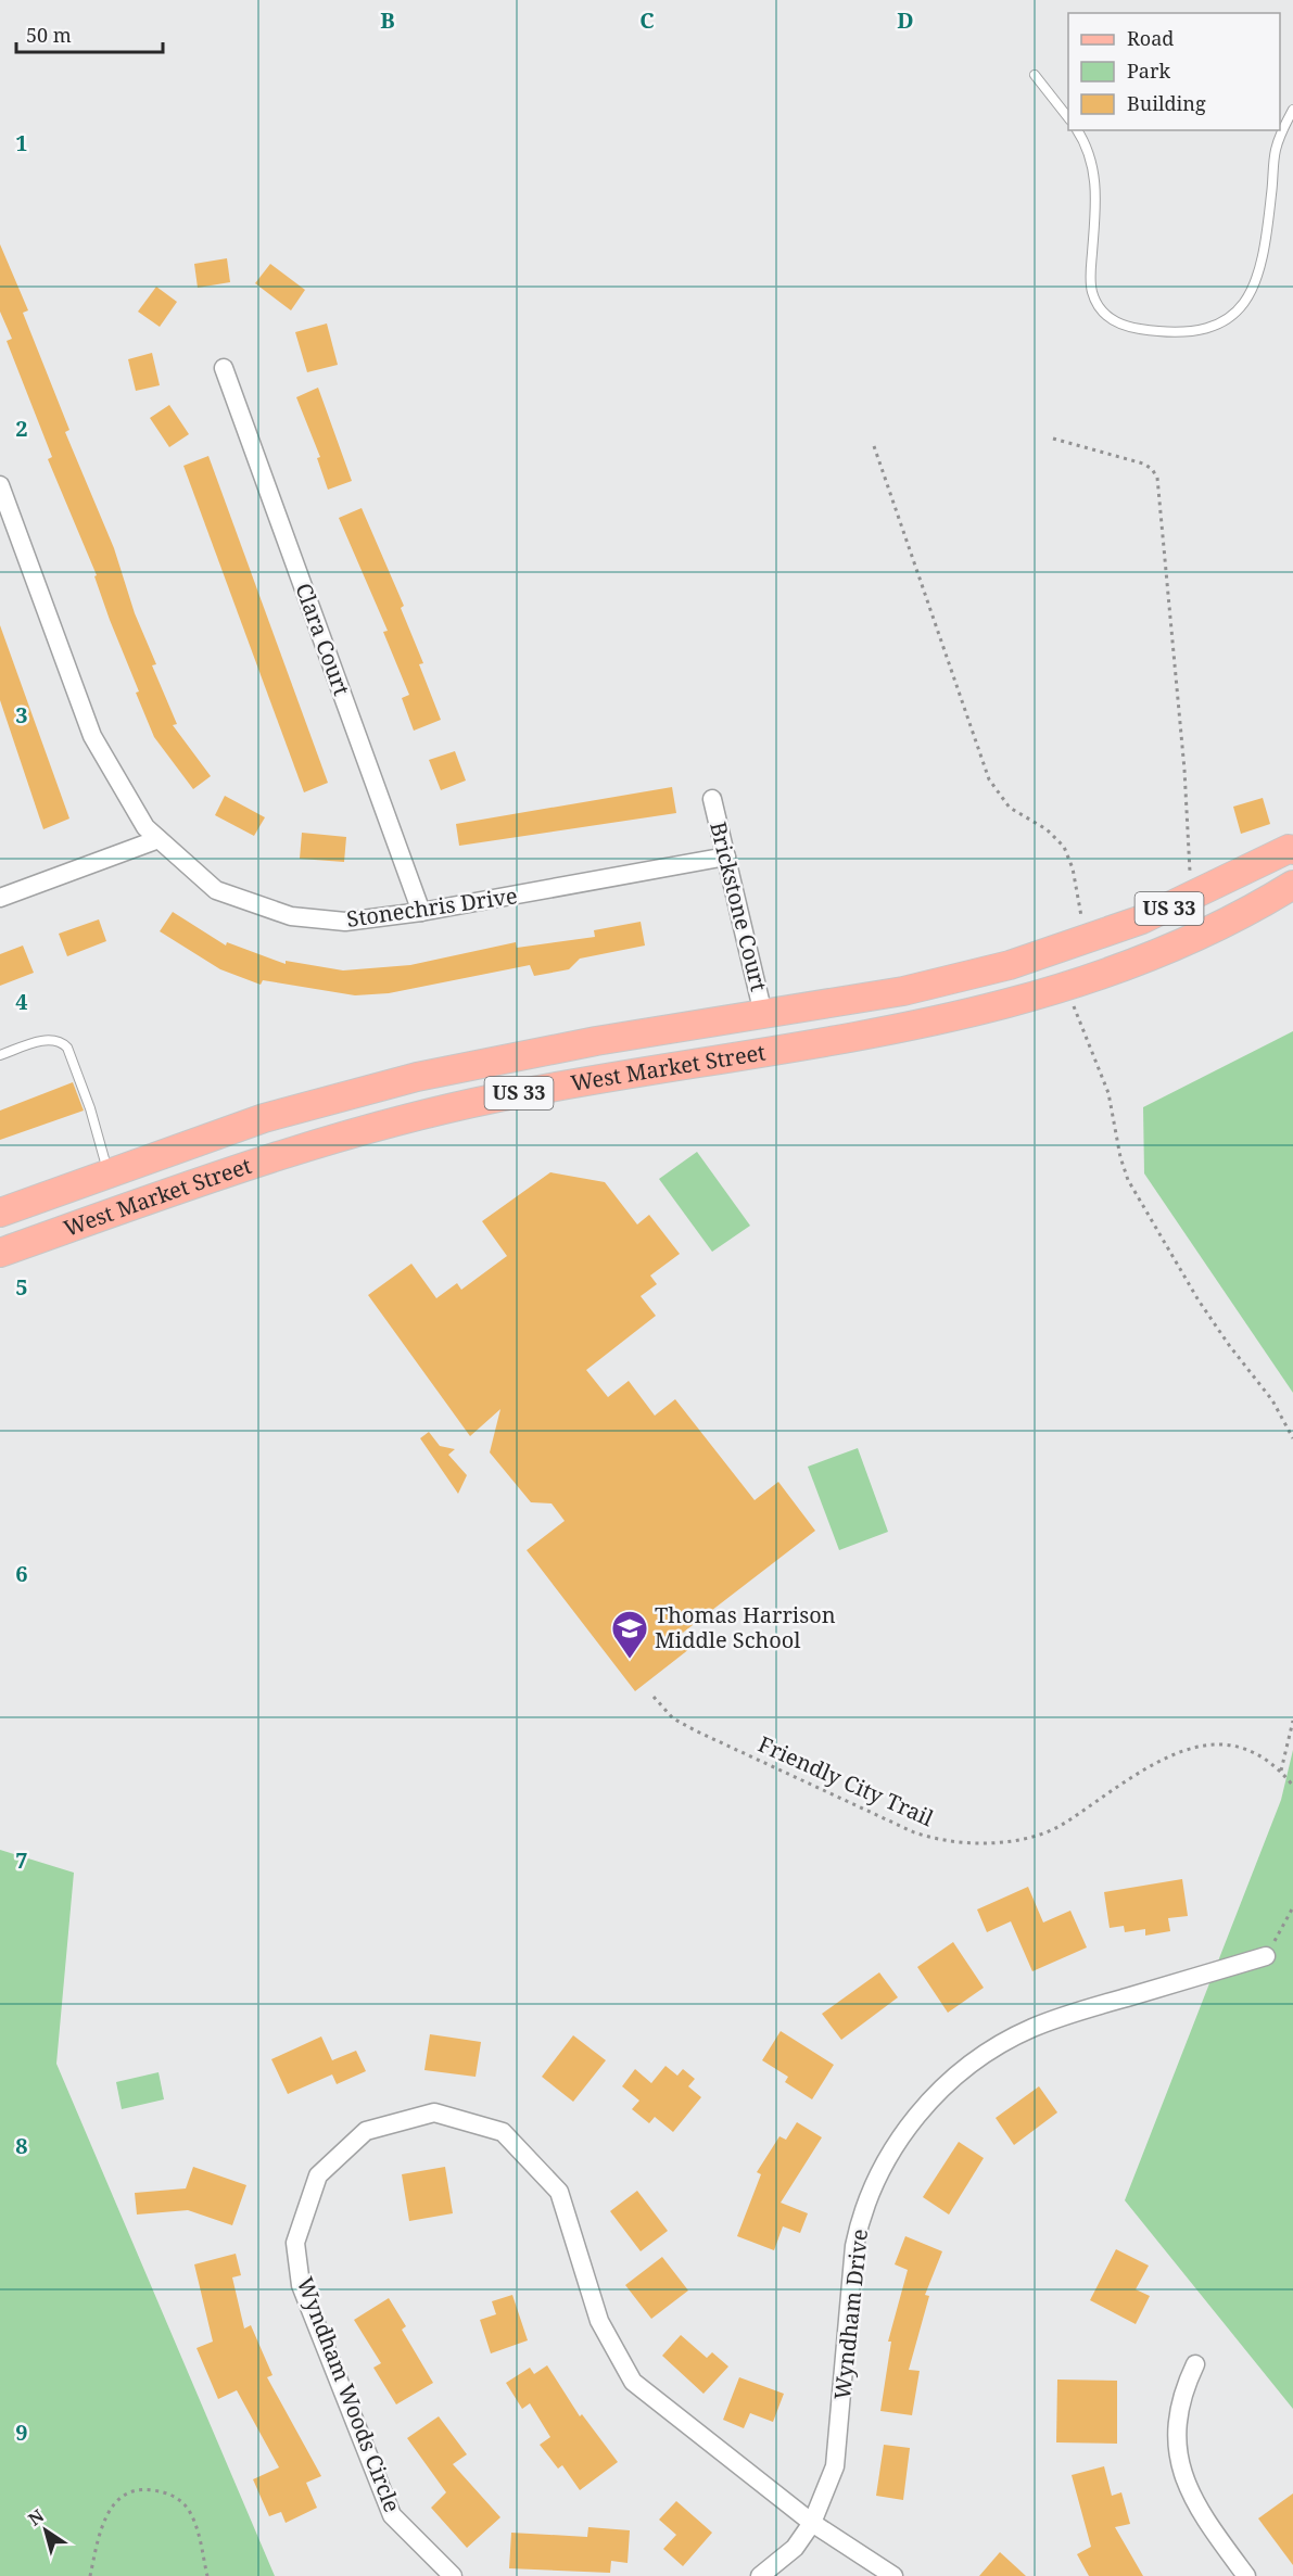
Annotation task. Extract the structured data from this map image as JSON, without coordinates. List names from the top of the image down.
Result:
{
  "streets": {
    "main road": ["US 33", "West Market Street"],
    "street": [
      "Clara Court",
      "Brickstone Court",
      "Stonechris Drive",
      "Wyndham Drive",
      "Wyndham Woods Circle"
    ],
    "path": ["Friendly City Trail"]
  },
  "crossings": [
    ["Clara Court", "Stonechris Drive"],
    ["Brickstone Court", "Stonechris Drive"],
    ["Brickstone Court", "West Market Street"],
    ["Wyndham Drive", "Wyndham Woods Circle"]
  ],
  "places": {
    "school or university": ["Thomas Harrison Middle School"]
  },
  "legend": ["Road", "Park", "Building"],
  "scale_bar": "50 m",
  "north": "top left",
  "grid": {
    "columns": ["B", "C", "D"],
    "rows": [
      "1",
      "2",
      "3",
      "4",
      "5",
      "6",
      "7",
      "8",
      "9"
    ]
  }
}
